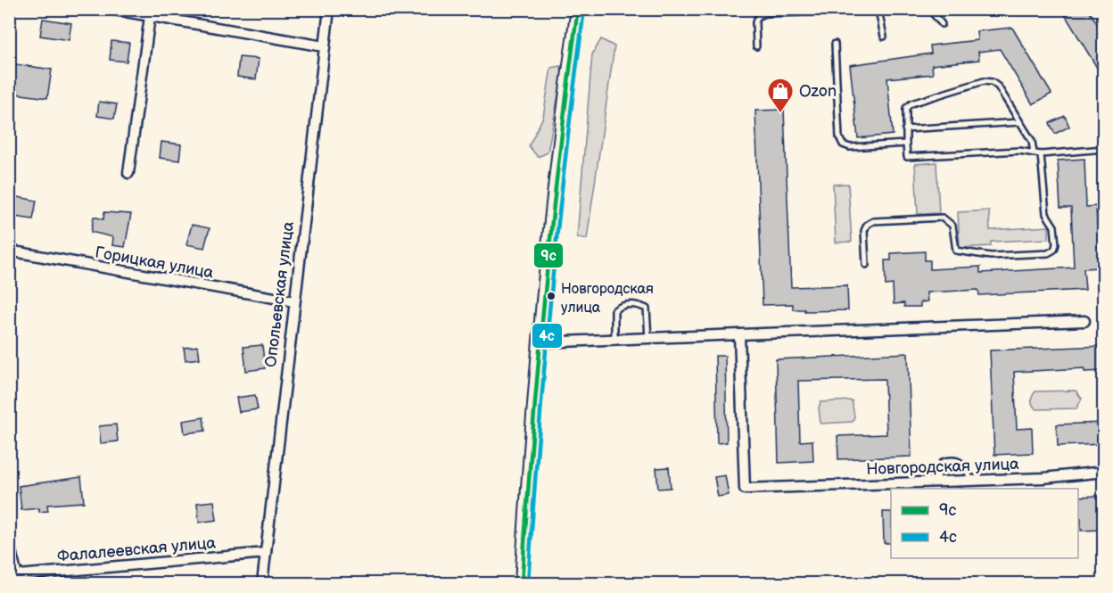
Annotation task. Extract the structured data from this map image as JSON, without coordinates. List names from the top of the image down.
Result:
{
  "streets": {
    "street": [
      "Горицкая улица",
      "Опольевская улица",
      "Новгородская улица",
      "Фалалеевская улица"
    ]
  },
  "crossings": [
    ["Горицкая улица", "Опольевская улица"],
    ["Опольевская улица", "Фалалеевская улица"]
  ],
  "places": {
    "shop": ["Ozon"],
    "other": ["Новгородская улица"]
  },
  "lines": ["transit line 9с", "transit line 4с"],
  "legend": ["9с", "4с"]
}
